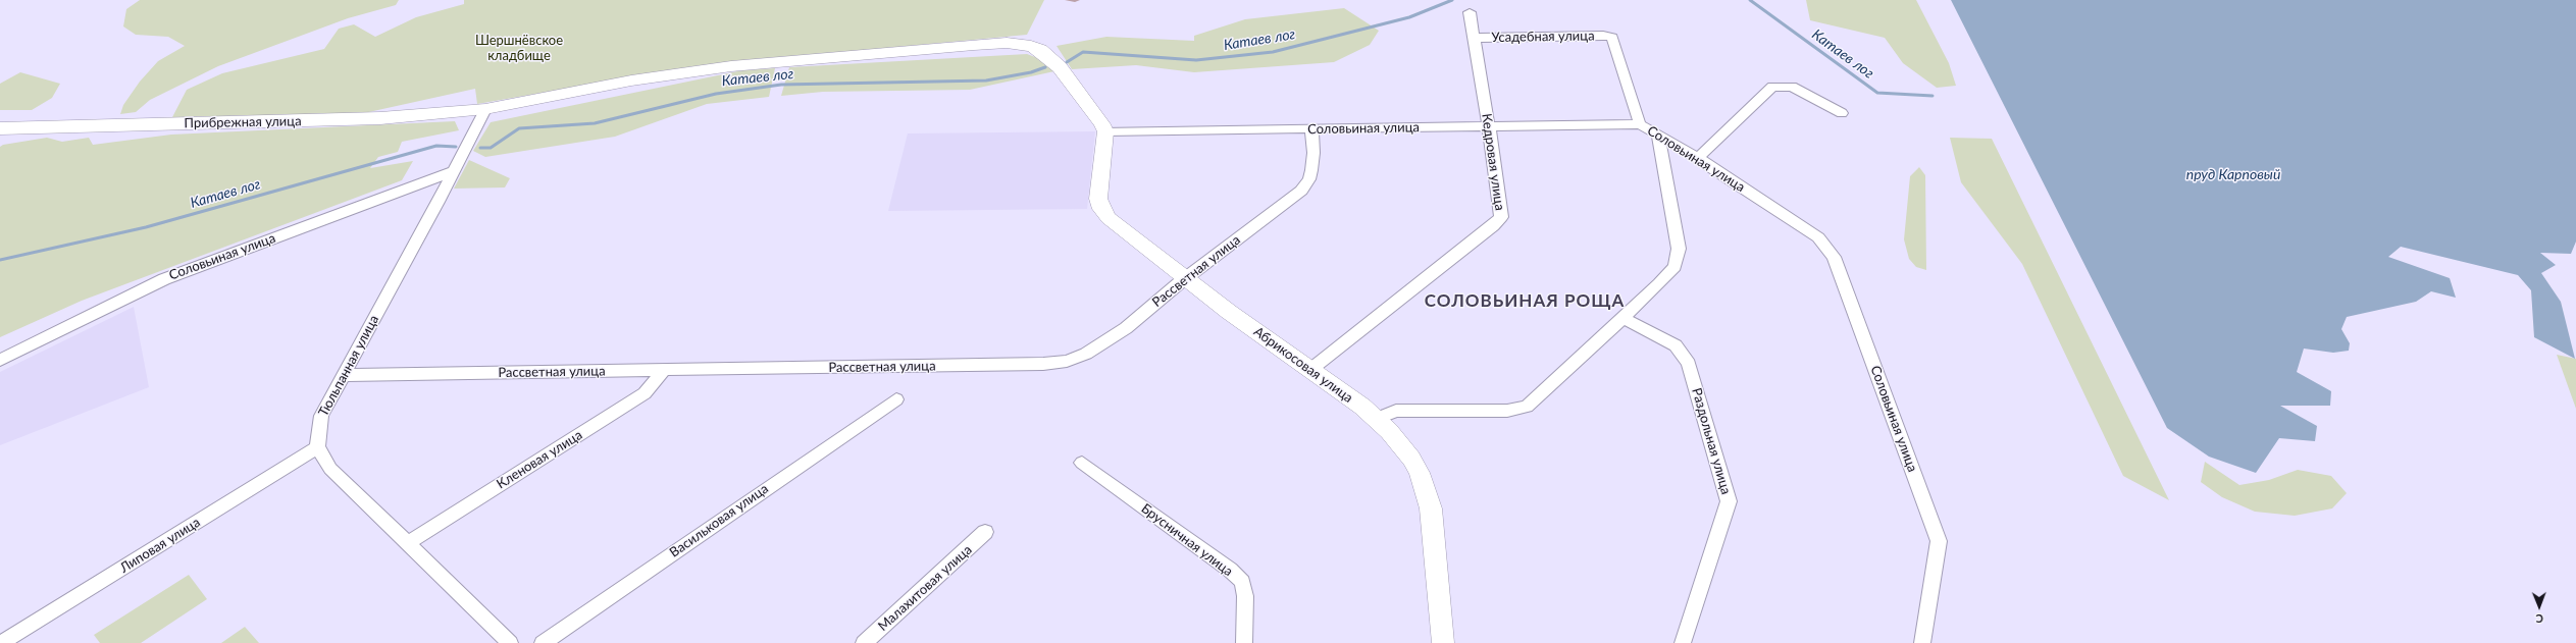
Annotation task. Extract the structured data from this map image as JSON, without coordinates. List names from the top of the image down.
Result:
{
  "streets": {
    "street": [
      "Усадебная улица",
      "Прибрежная улица",
      "Соловьиная улица",
      "Кедровая улица",
      "Рассветная улица",
      "Абрикосовая улица",
      "Тюльпанная улица",
      "Раздольная улица",
      "Кленовая улица",
      "Васильковая улица",
      "Брусничная улица",
      "Липовая улица",
      "Малахитовая улица"
    ]
  },
  "crossings": [
    ["Усадебная улица", "Соловьиная улица"],
    ["Усадебная улица", "Кедровая улица"],
    ["Прибрежная улица", "Соловьиная улица"],
    ["Прибрежная улица", "Абрикосовая улица"],
    ["Прибрежная улица", "Тюльпанная улица"],
    ["Соловьиная улица", "Кедровая улица"],
    ["Соловьиная улица", "Рассветная улица"],
    ["Соловьиная улица", "Абрикосовая улица"],
    ["Соловьиная улица", "Тюльпанная улица"],
    ["Кедровая улица", "Абрикосовая улица"],
    ["Рассветная улица", "Абрикосовая улица"],
    ["Рассветная улица", "Тюльпанная улица"],
    ["Рассветная улица", "Кленовая улица"],
    ["Тюльпанная улица", "Липовая улица"]
  ],
  "districts": ["СОЛОВЬИНАЯ РОЩА"],
  "water": ["Катаев лог", "пруд Карповый"],
  "parks": ["Шершнёвское кладбище"],
  "north": "bottom"
}
